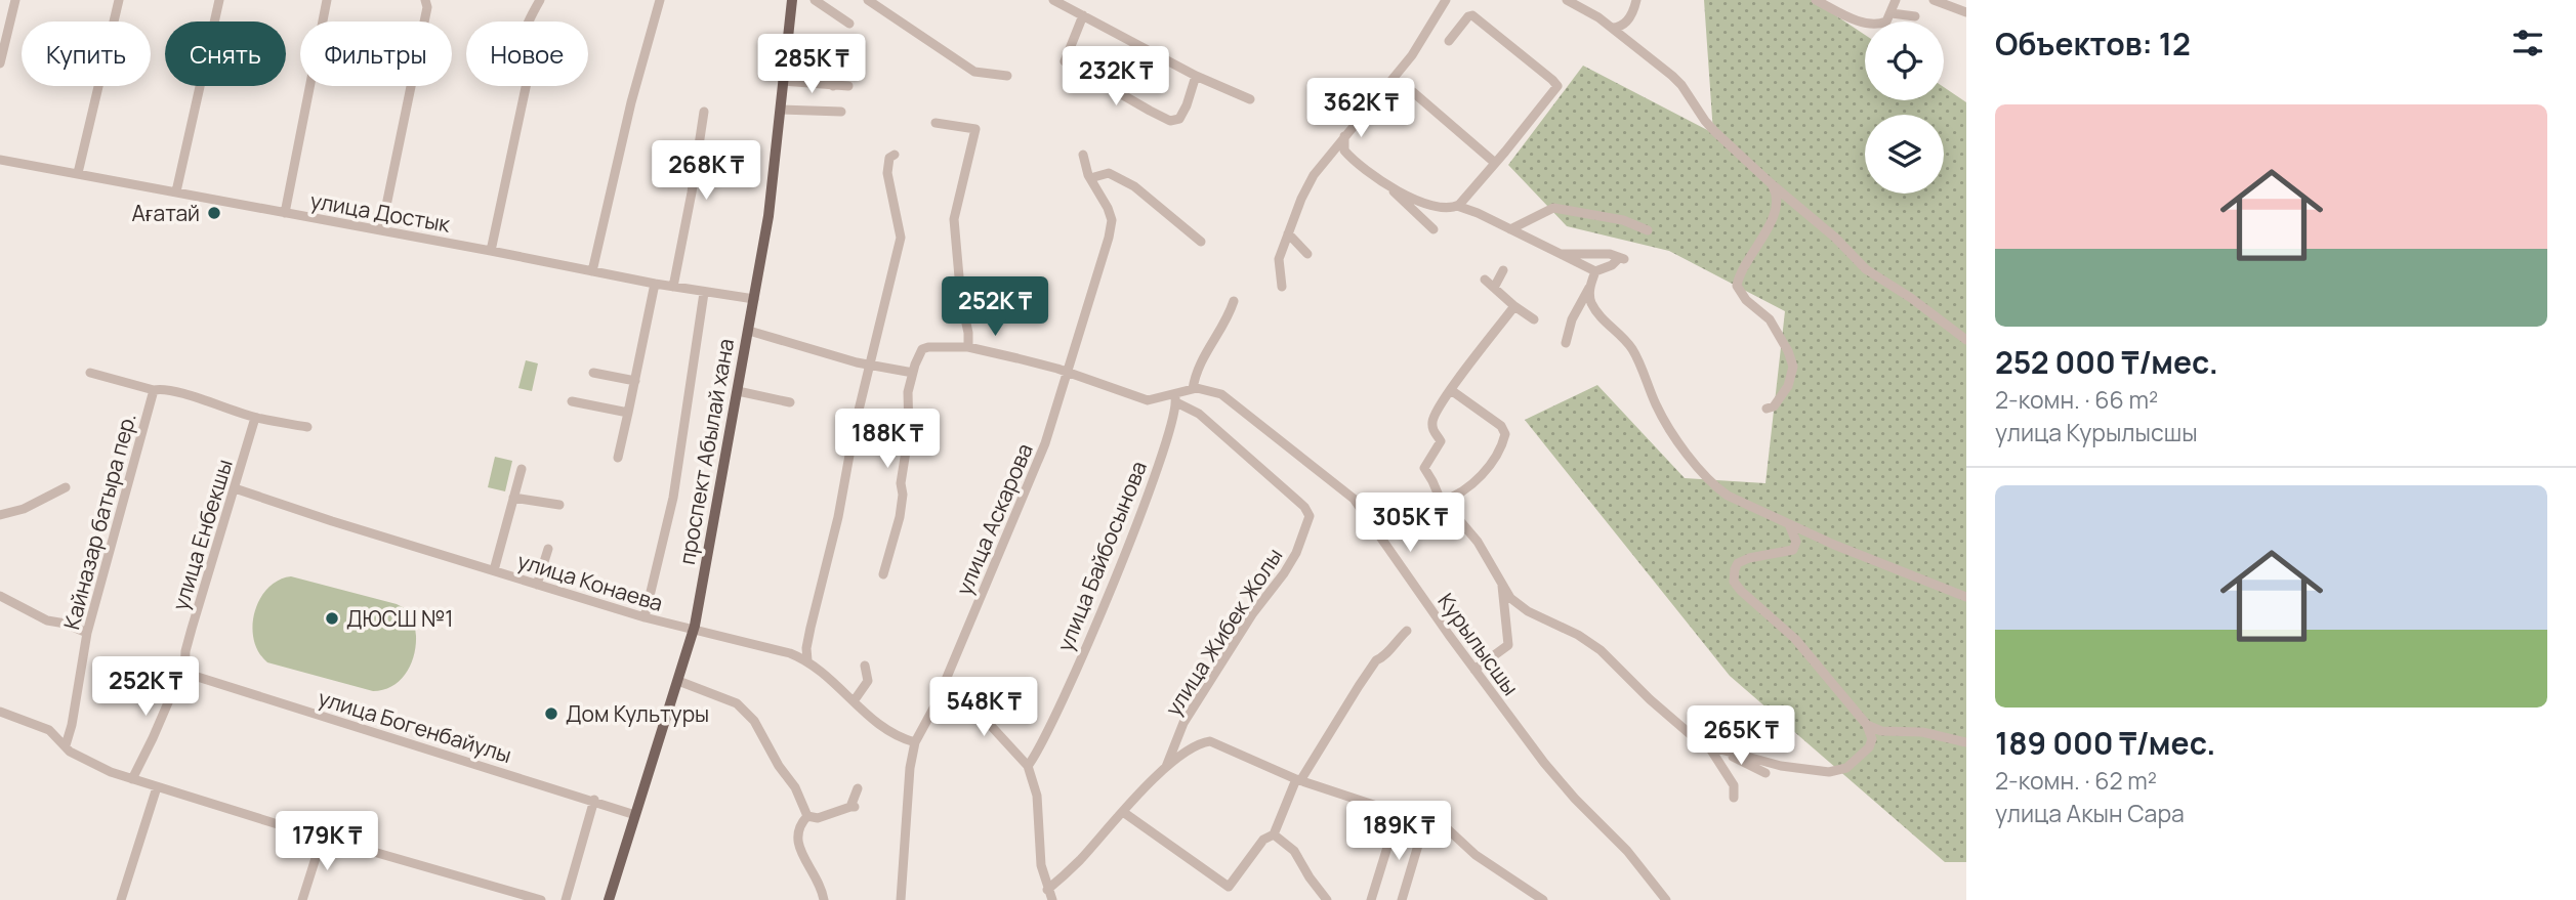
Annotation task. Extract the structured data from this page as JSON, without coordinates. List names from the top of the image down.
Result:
{
  "streets": {
    "main road": ["проспект Абылай хана"],
    "street": [
      "улица Достык",
      "улица Аскарова",
      "Кайназар батыра пер.",
      "улица Енбекшы",
      "улица Байбосынова",
      "улица Конаева",
      "улица Жибек Жолы",
      "Курылысшы",
      "улица Богенбайулы"
    ]
  },
  "crossings": [
    ["улица Достык", "проспект Абылай хана"],
    ["проспект Абылай хана", "улица Конаева"],
    ["проспект Абылай хана", "улица Богенбайулы"],
    ["улица Аскарова", "улица Конаева"],
    ["улица Енбекшы", "улица Конаева"],
    ["улица Енбекшы", "улица Богенбайулы"],
    ["улица Байбосынова", "улица Жибек Жолы"]
  ],
  "places": ["Ағатай", "ДЮСШ №1", "Дом Культуры"],
  "page": {
    "heading": "Объектов: 12",
    "chip": [
      "Купить",
      "Снять",
      "Фильтры",
      "Новое"
    ],
    "price": [
      "285K ₸",
      "232K ₸",
      "362K ₸",
      "268K ₸",
      "252K ₸",
      "188K ₸",
      "305K ₸",
      "252K ₸",
      "548K ₸",
      "265K ₸",
      "189K ₸",
      "179K ₸"
    ],
    "list": [
      {
        "name": "252 000 ₸/мес.",
        "note": "2-комн. · 66 m² · улица Курылысшы"
      },
      {
        "name": "189 000 ₸/мес.",
        "note": "2-комн. · 62 m² · улица Акын Сара"
      }
    ]
  }
}
